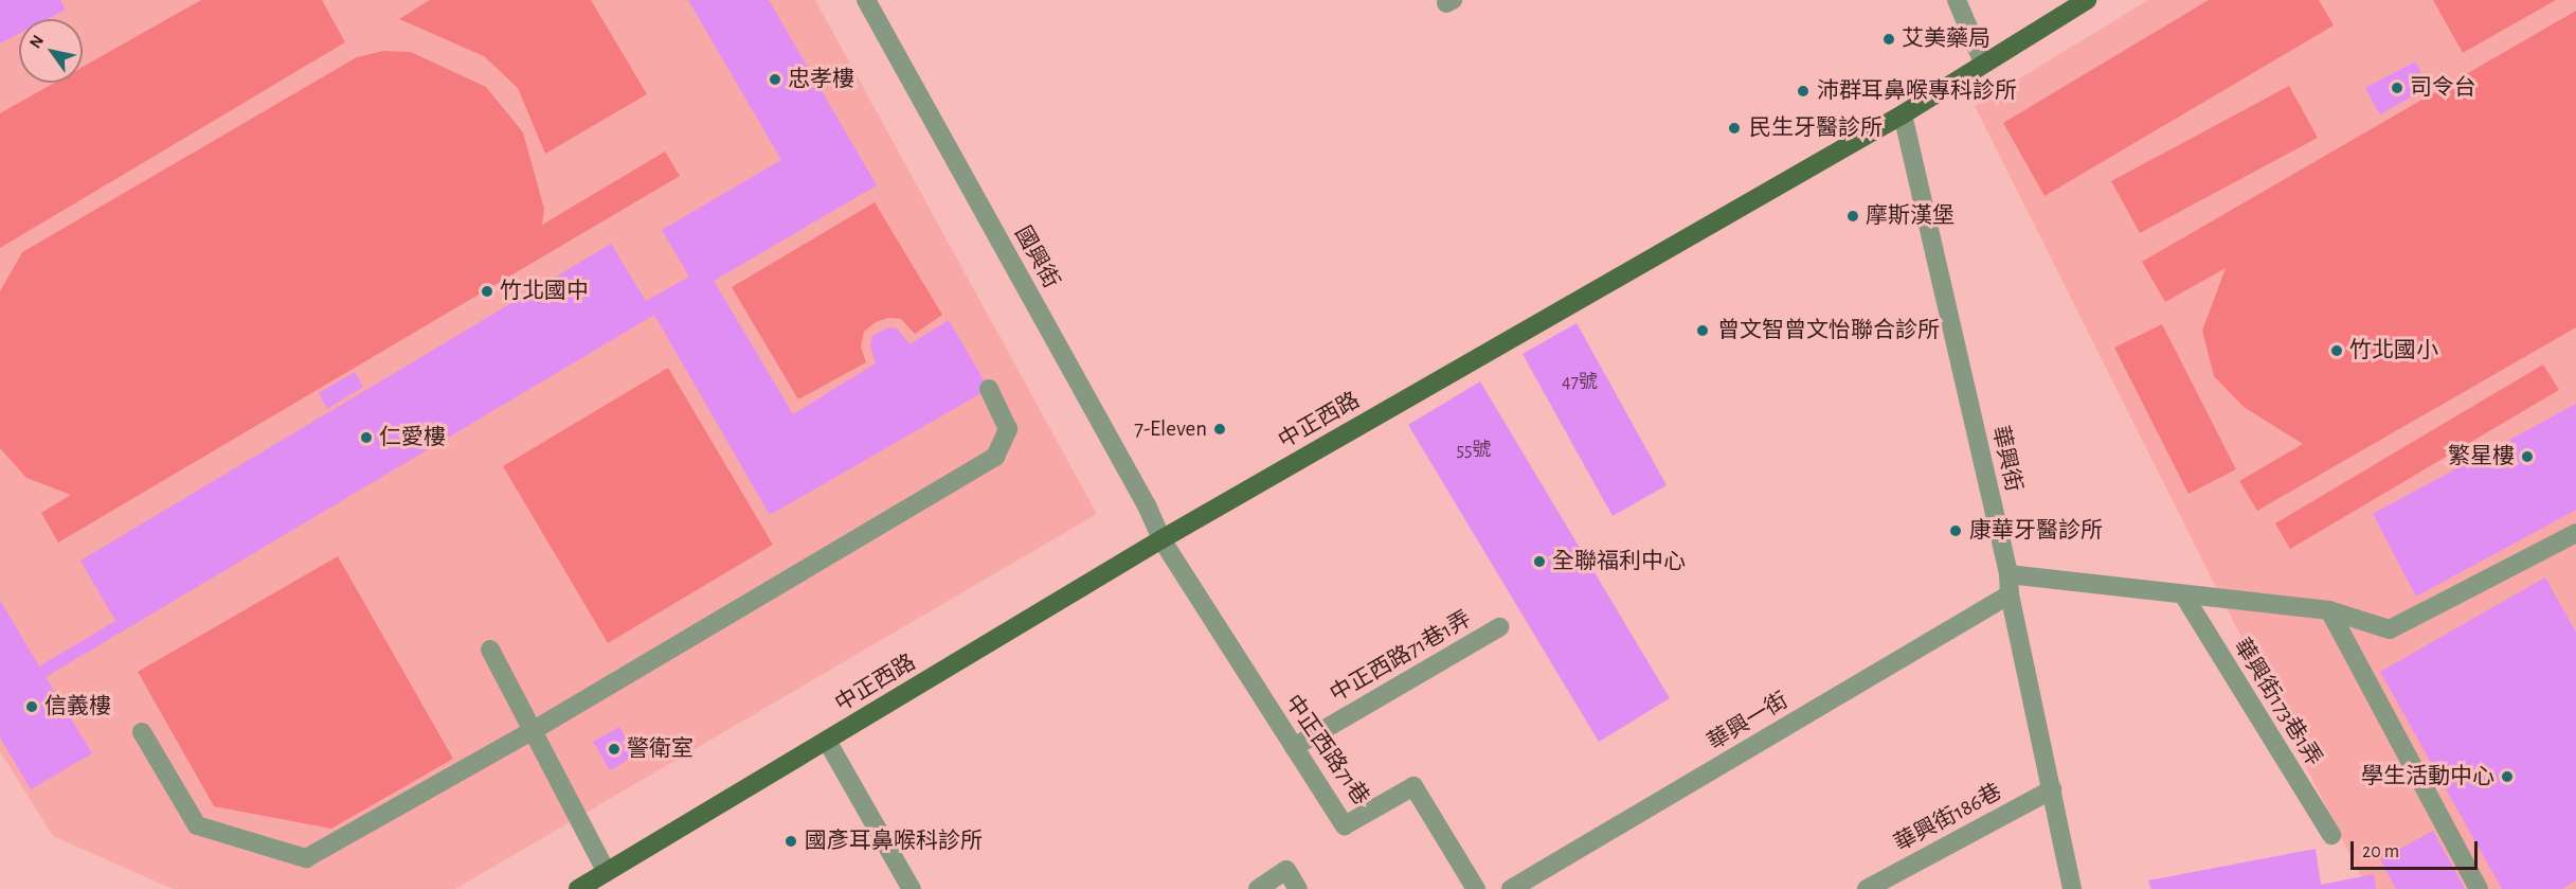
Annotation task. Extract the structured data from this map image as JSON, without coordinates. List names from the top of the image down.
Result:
{
  "streets": {
    "main road": ["中正西路"],
    "street": [
      "國興街",
      "華興街",
      "中正西路71巷1弄",
      "華興街173巷1弄",
      "華興一街",
      "中正西路71巷",
      "華興街186巷"
    ]
  },
  "crossings": [
    ["國興街", "中正西路"],
    ["國興街", "中正西路71巷"],
    ["中正西路", "華興街"],
    ["中正西路", "中正西路71巷"],
    ["華興街", "華興一街"],
    ["華興街", "華興街186巷"],
    ["中正西路71巷1弄", "中正西路71巷"]
  ],
  "places": [
    "艾美藥局",
    "忠孝樓",
    "司令台",
    "沛群耳鼻喉專科診所",
    "民生牙醫診所",
    "摩斯漢堡",
    "竹北國中",
    "曾文智曾文怡聯合診所",
    "竹北國小",
    "7-Eleven",
    "仁愛樓",
    "繁星樓",
    "康華牙醫診所",
    "全聯福利中心",
    "信義樓",
    "警衛室",
    "學生活動中心",
    "國彥耳鼻喉科診所"
  ],
  "house_numbers": ["47號", "55號"],
  "scale_bar": "20 m",
  "north": "top left"
}
